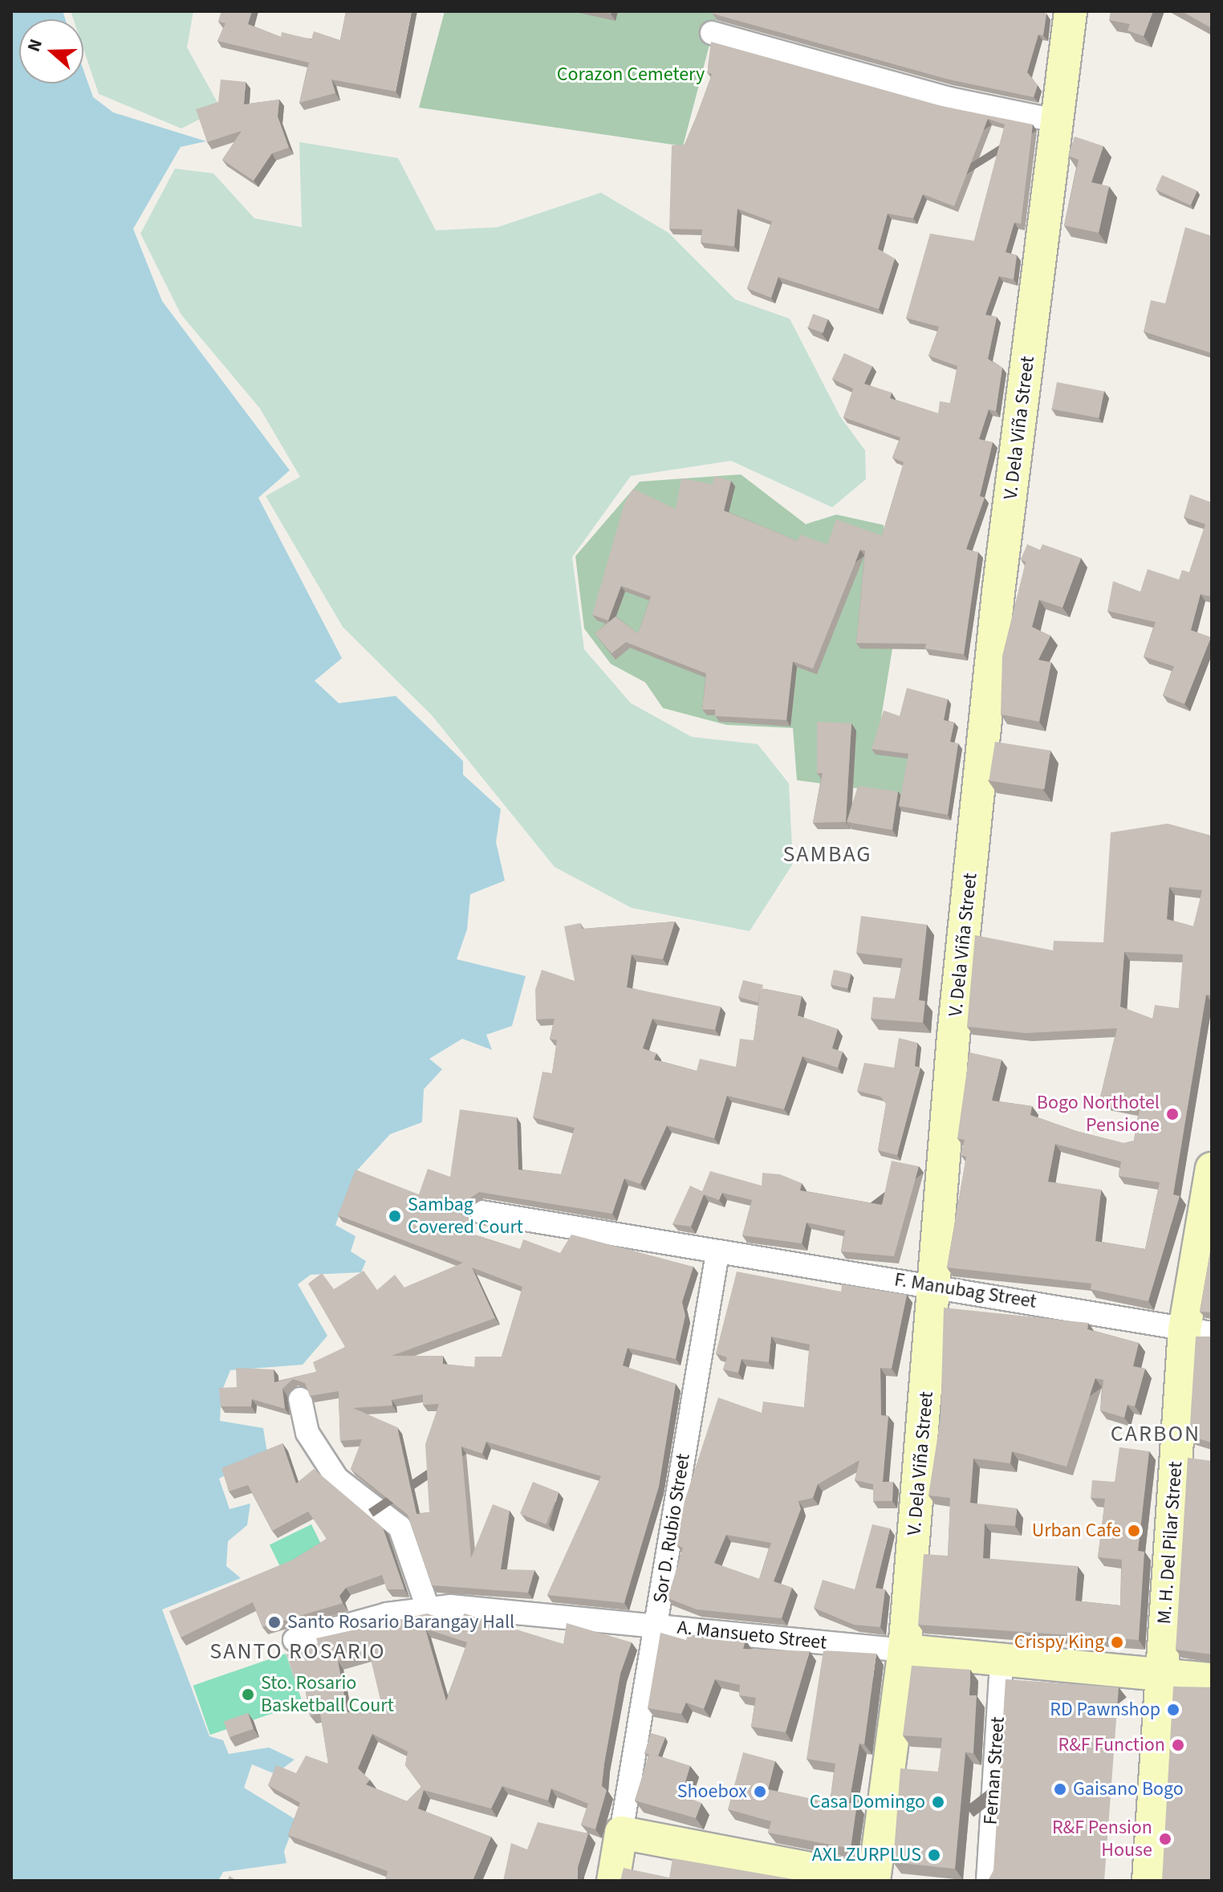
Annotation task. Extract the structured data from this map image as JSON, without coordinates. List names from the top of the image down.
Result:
{
  "streets": {
    "main road": [
      "V. Dela Viña Street",
      "Sor D. Rubio Street",
      "M. H. Del Pilar Street",
      "A. Mansueto Street"
    ],
    "street": ["F. Manubag Street", "Fernan Street"]
  },
  "crossings": [
    ["V. Dela Viña Street", "F. Manubag Street"],
    ["V. Dela Viña Street", "A. Mansueto Street"],
    ["F. Manubag Street", "Sor D. Rubio Street"],
    ["F. Manubag Street", "M. H. Del Pilar Street"],
    ["Sor D. Rubio Street", "A. Mansueto Street"],
    ["M. H. Del Pilar Street", "A. Mansueto Street"],
    ["A. Mansueto Street", "Fernan Street"]
  ],
  "districts": ["SAMBAG", "CARBON", "SANTO ROSARIO"],
  "parks": ["Corazon Cemetery"],
  "places": [
    "Bogo Northotel Pensione",
    "Sambag Covered Court",
    "Urban Cafe",
    "Santo Rosario Barangay Hall",
    "Crispy King",
    "Sto. Rosario Basketball Court",
    "RD Pawnshop",
    "R&F Function",
    "Gaisano Bogo",
    "Shoebox",
    "Casa Domingo",
    "R&F Pension House",
    "AXL ZURPLUS"
  ],
  "north": "left"
}
